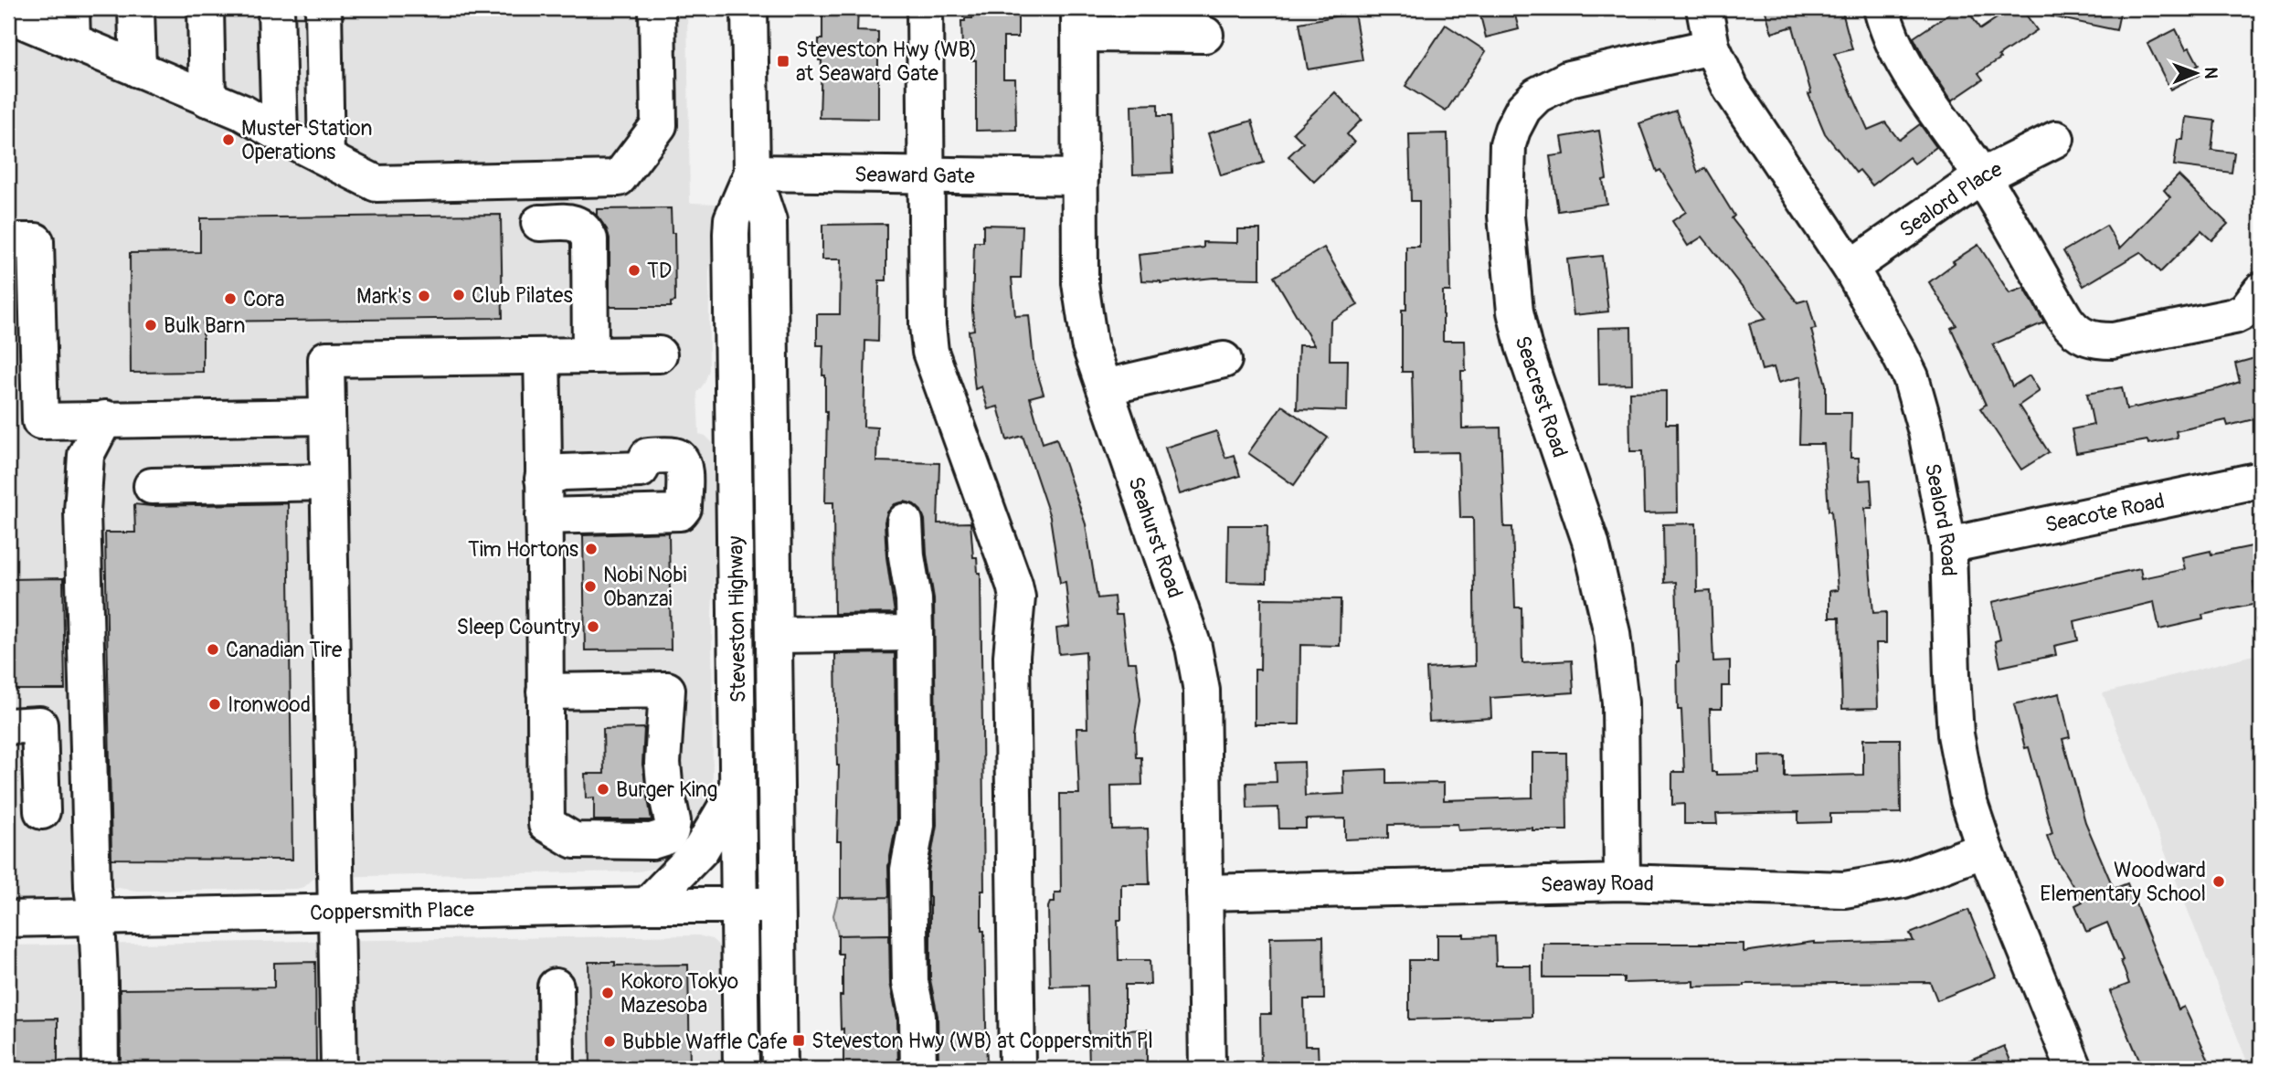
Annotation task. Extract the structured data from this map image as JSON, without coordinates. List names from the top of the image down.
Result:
{
  "streets": {
    "street": [
      "Seaward Gate",
      "Sealord Place",
      "Seacrest Road",
      "Seacote Road",
      "Sealord Road",
      "Seahurst Road",
      "Steveston Highway",
      "Seaway Road",
      "Coppersmith Place"
    ]
  },
  "crossings": [
    ["Seaward Gate", "Seahurst Road"],
    ["Seaward Gate", "Steveston Highway"],
    ["Sealord Place", "Sealord Road"],
    ["Seacrest Road", "Sealord Road"],
    ["Seacrest Road", "Seaway Road"],
    ["Seacote Road", "Sealord Road"],
    ["Sealord Road", "Seaway Road"],
    ["Seahurst Road", "Seaway Road"],
    ["Steveston Highway", "Coppersmith Place"]
  ],
  "places": {
    "transit": ["Steveston Hwy (WB) at Seaward Gate", "Steveston Hwy (WB) at Coppersmith Pl"],
    "other": [
      "Muster Station Operations",
      "TD",
      "Club Pilates",
      "Mark's",
      "Cora",
      "Bulk Barn",
      "Tim Hortons",
      "Nobi Nobi Obanzai",
      "Sleep Country",
      "Canadian Tire",
      "Ironwood",
      "Burger King",
      "Woodward Elementary School",
      "Kokoro Tokyo Mazesoba",
      "Bubble Waffle Cafe"
    ]
  },
  "north": "right"
}
